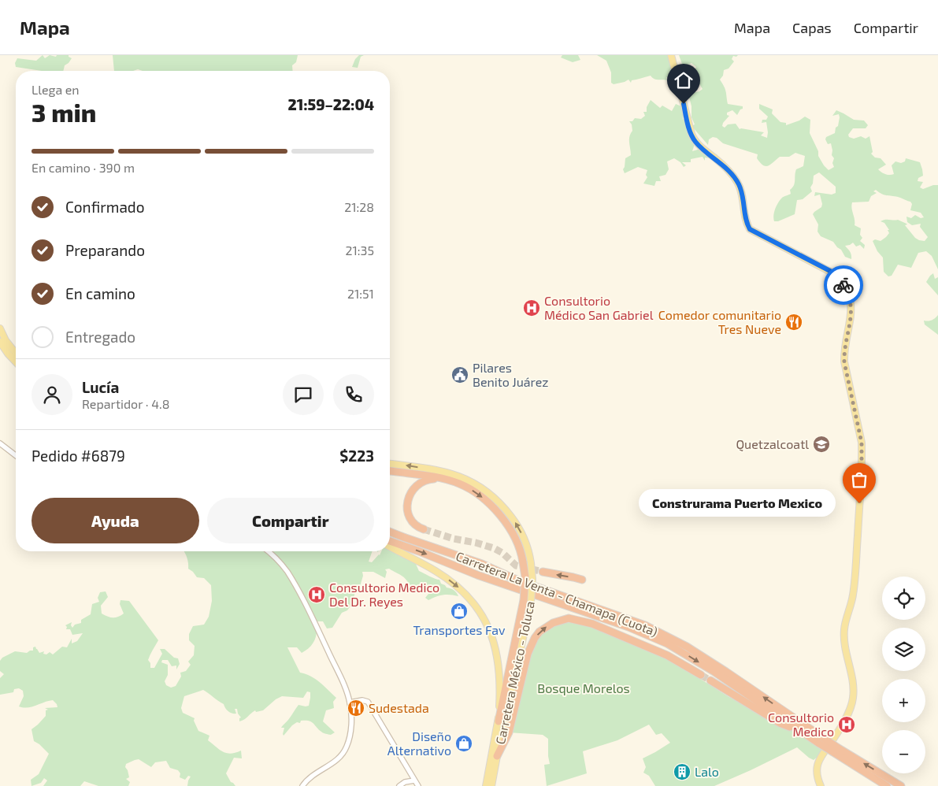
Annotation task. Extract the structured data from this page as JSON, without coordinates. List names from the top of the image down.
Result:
{
  "streets": {
    "highway": ["Carretera La Venta - Chamapa (Cuota)"],
    "main road": ["Carretera México - Toluca"]
  },
  "parks": ["Bosque Morelos"],
  "places": {
    "hospital": ["Consultorio Médico San Gabriel", "Consultorio Medico Del Dr. Reyes", "Consultorio Medico"],
    "restaurant": ["Comedor comunitario Tres Nueve", "Sudestada"],
    "public building": ["Pilares Benito Juárez"],
    "school or university": ["Quetzalcoatl"],
    "other": ["Construrama Puerto Mexico"],
    "shop": ["Transportes Fav", "Diseño Alternativo"],
    "building": ["Lalo"]
  },
  "page": {
    "header": "Mapa",
    "nav": ["Mapa", "Capas", "Compartir"],
    "heading": ["3 min", "Llega en", "21:59–22:04"],
    "panel": [
      "Lucía",
      "Repartidor · 4.8",
      "Pedido #6879",
      "$223"
    ],
    "bar": "En camino · 390 m",
    "list": [
      ["Confirmado", "21:28"],
      ["Preparando", "21:35"],
      ["En camino", "21:51"],
      "Entregado"
    ],
    "bubble": "Construrama Puerto Mexico",
    "buttons": ["Ayuda", "Compartir"],
    "map_buttons": ["+", "−"]
  }
}
